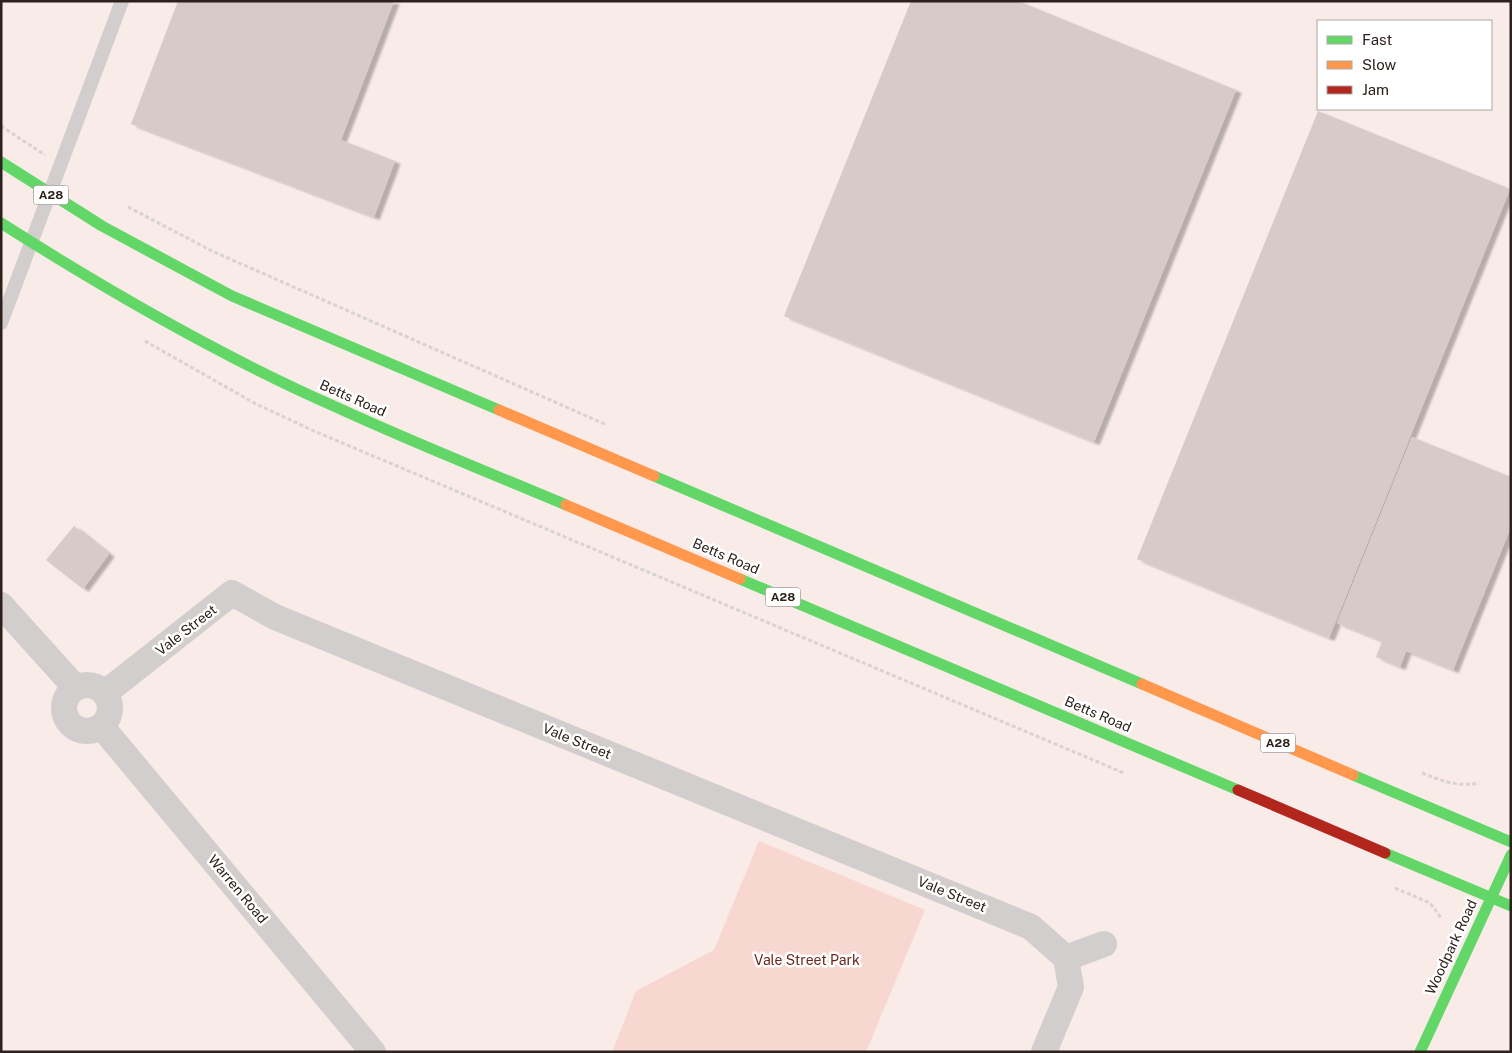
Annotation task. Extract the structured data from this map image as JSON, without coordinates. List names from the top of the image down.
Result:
{
  "streets": {
    "main road": ["A28", "Betts Road", "Woodpark Road"],
    "street": ["Vale Street", "Warren Road"]
  },
  "crossings": [
    ["Betts Road", "Woodpark Road"],
    ["Vale Street", "Warren Road"]
  ],
  "parks": ["Vale Street Park"],
  "legend": ["Fast", "Slow", "Jam"]
}
